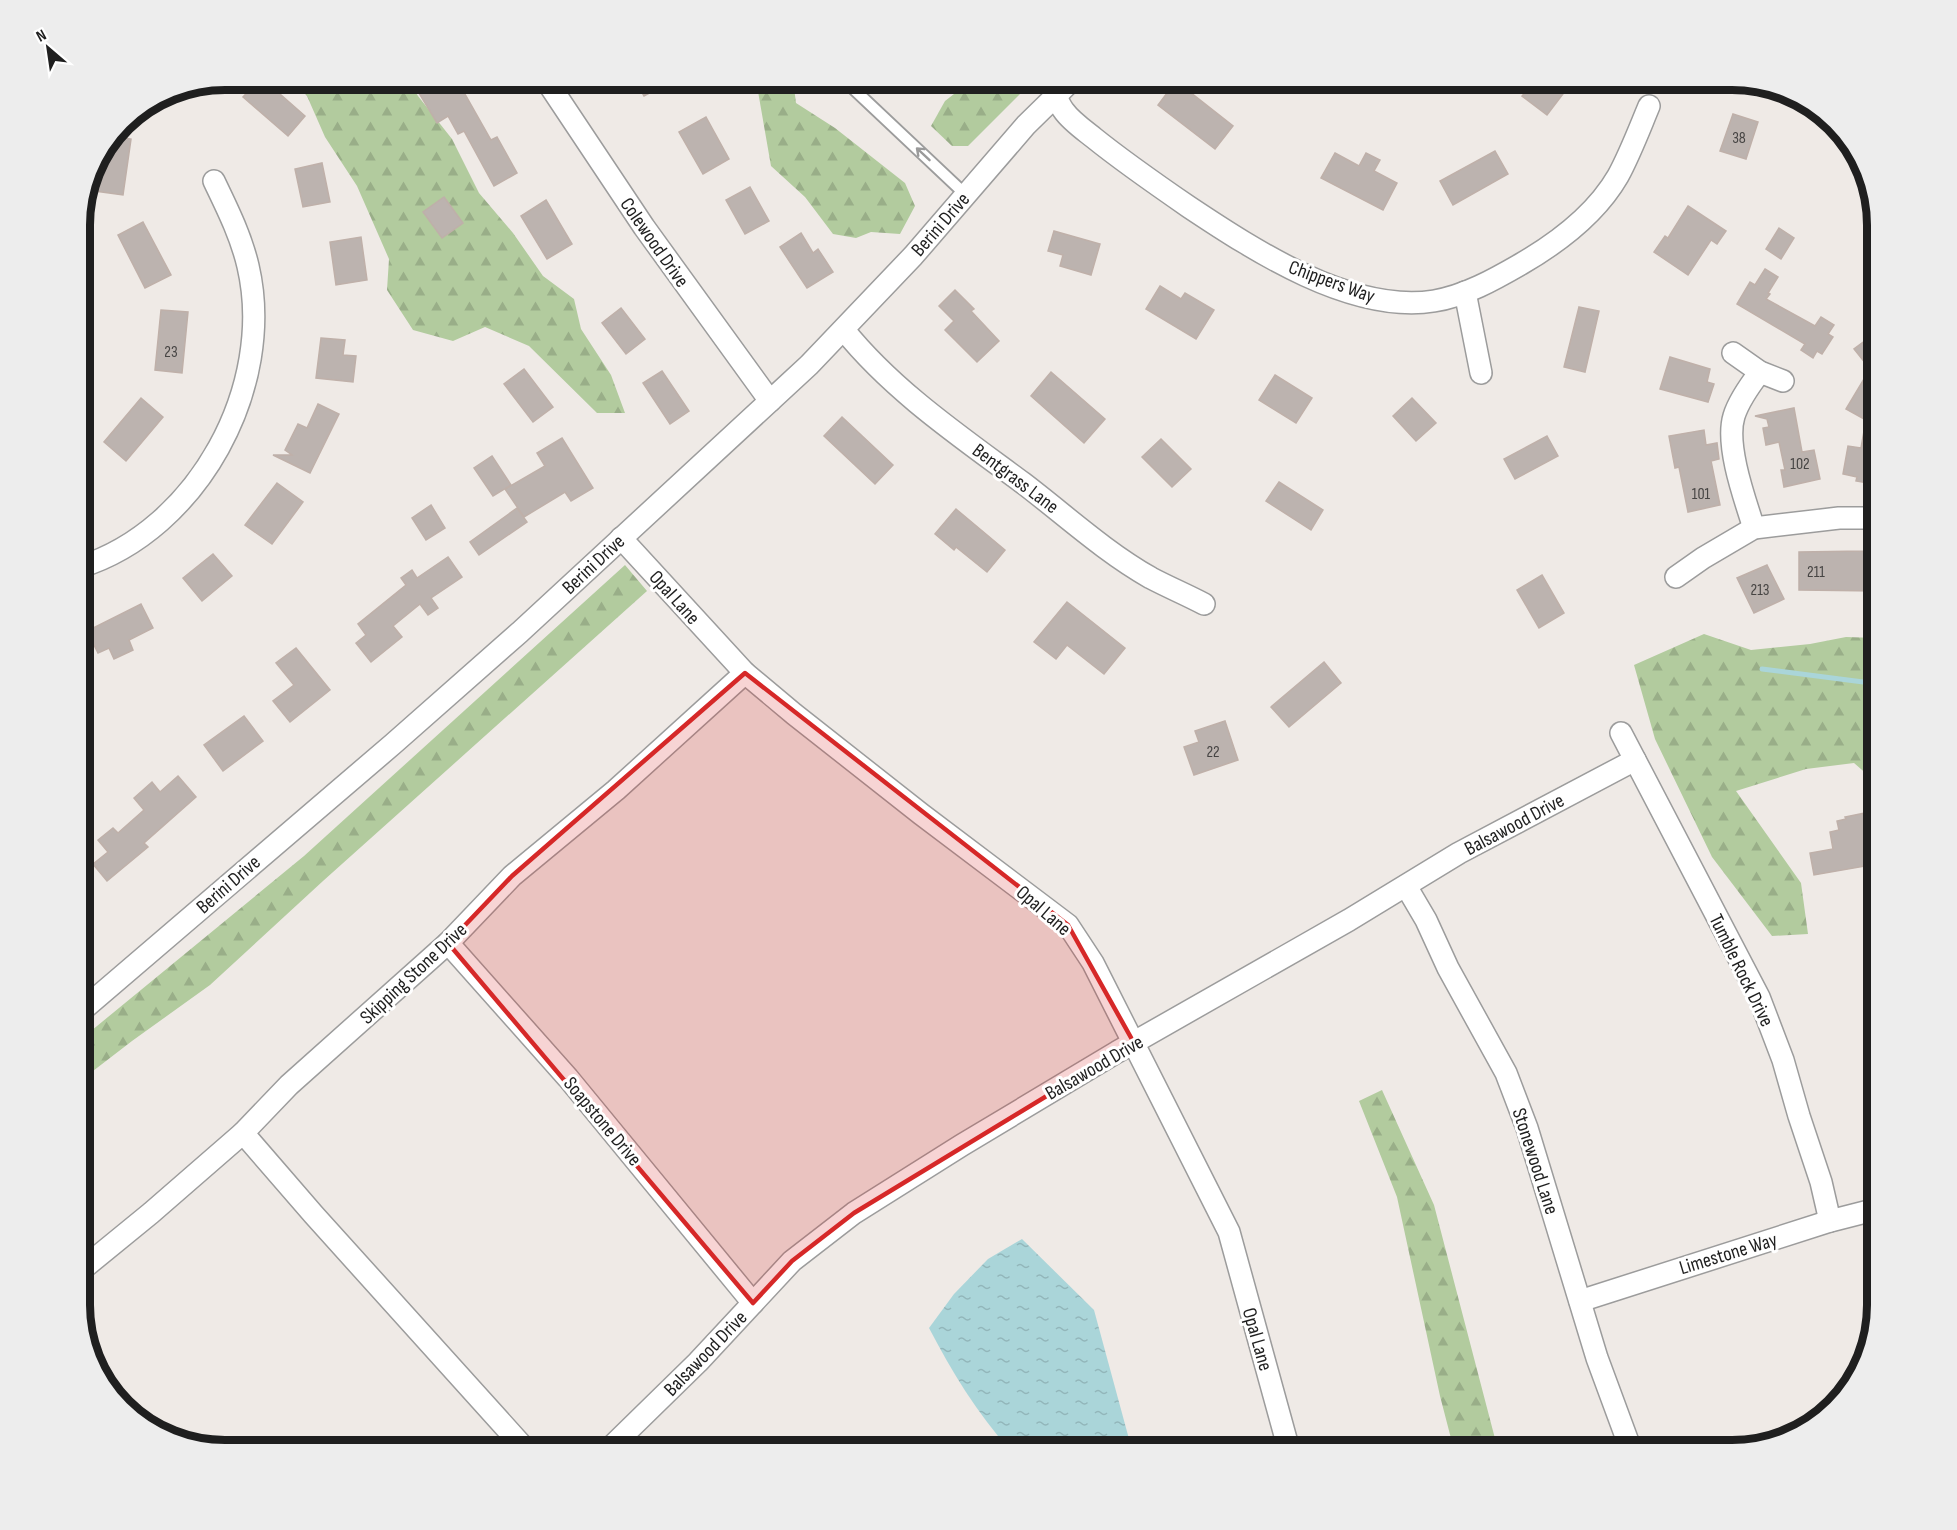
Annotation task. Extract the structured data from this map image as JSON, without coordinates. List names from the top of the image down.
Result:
{
  "streets": {
    "street": [
      "Berini Drive",
      "Colewood Drive",
      "Chippers Way",
      "Bentgrass Lane",
      "Opal Lane",
      "Balsawood Drive",
      "Tumble Rock Drive",
      "Skipping Stone Drive",
      "Soapstone Drive",
      "Stonewood Lane",
      "Limestone Way"
    ]
  },
  "crossings": [
    ["Berini Drive", "Colewood Drive"],
    ["Berini Drive", "Chippers Way"],
    ["Berini Drive", "Bentgrass Lane"],
    ["Berini Drive", "Opal Lane"],
    ["Opal Lane", "Balsawood Drive"],
    ["Opal Lane", "Skipping Stone Drive"],
    ["Balsawood Drive", "Tumble Rock Drive"],
    ["Balsawood Drive", "Soapstone Drive"],
    ["Balsawood Drive", "Stonewood Lane"],
    ["Tumble Rock Drive", "Limestone Way"],
    ["Skipping Stone Drive", "Soapstone Drive"],
    ["Stonewood Lane", "Limestone Way"]
  ],
  "house_numbers": [
    "38",
    "23",
    "102",
    "101",
    "211",
    "213",
    "22"
  ],
  "north": "top left"
}
